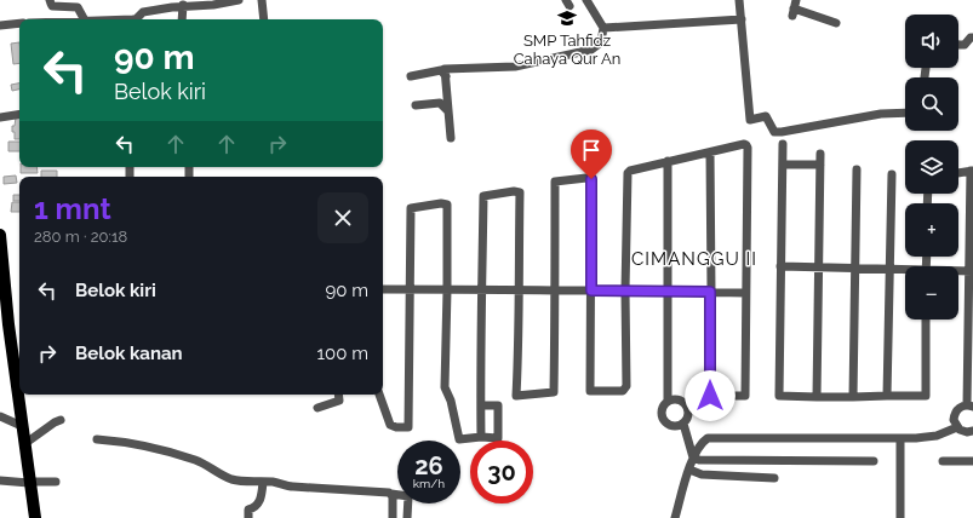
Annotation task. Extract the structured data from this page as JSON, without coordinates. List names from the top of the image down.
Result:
{
  "districts": ["CIMANGGU II"],
  "places": {
    "school or university": ["SMP Tahfidz Cahaya Qur An"]
  },
  "page": {
    "map_buttons": ["+", "−"],
    "turn": ["90 m", "Belok kiri"],
    "heading": ["1 mnt", "280 m · 20:18"],
    "list": [
      {
        "name": "Belok kiri",
        "value": "90 m"
      },
      {
        "name": "Belok kanan",
        "value": "100 m"
      }
    ],
    "speed": "26 km/h",
    "limit": "30"
  }
}
